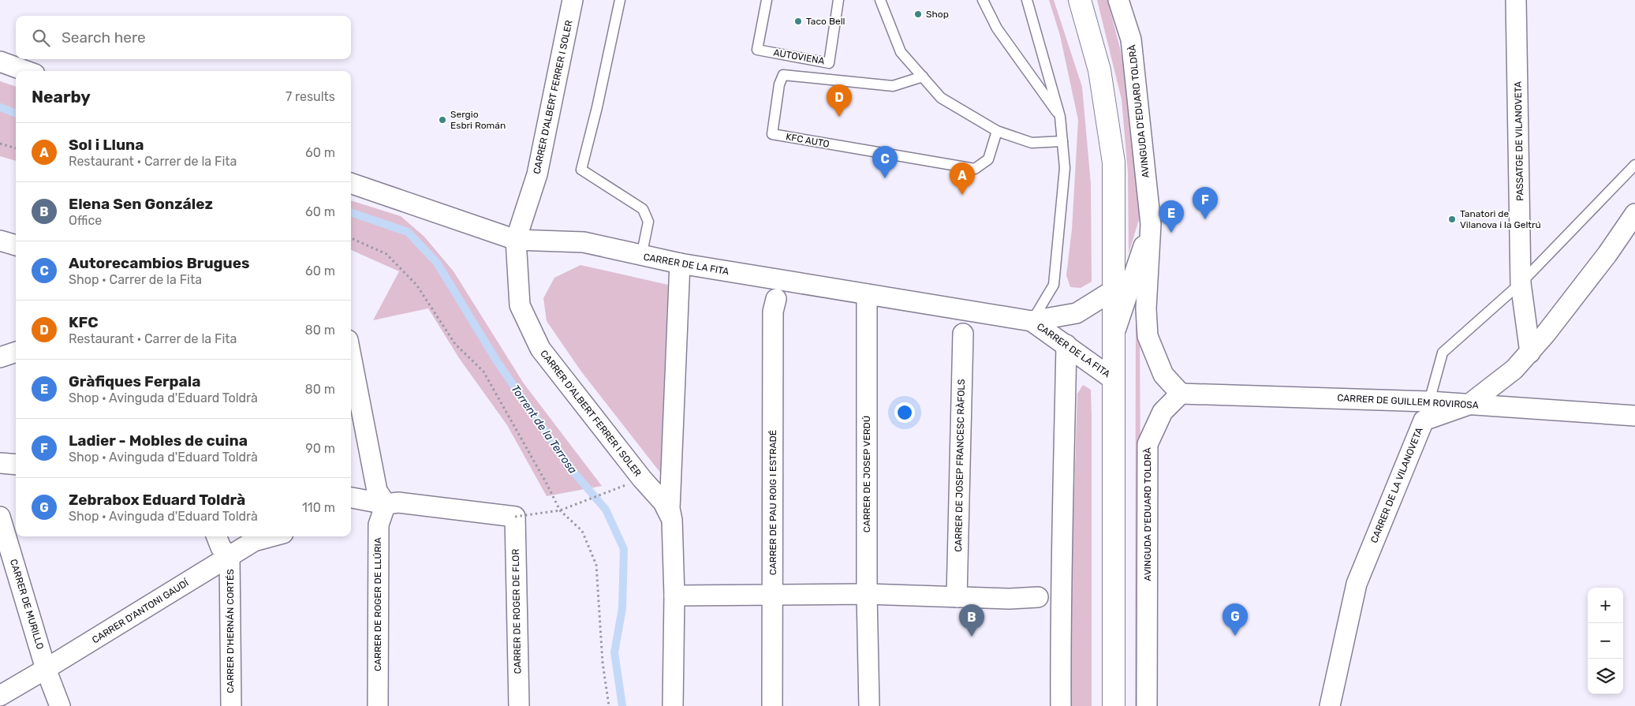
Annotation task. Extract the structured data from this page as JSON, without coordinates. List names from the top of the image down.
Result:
{
  "streets": {
    "street": [
      "CARRER D'ALBERT FERRER I SOLER",
      "AVINGUDA D'EDUARD TOLDRÀ",
      "PASSATGE DE VILANOVETA",
      "CARRER DE LA FITA",
      "CARRER DE GUILLEM ROVIROSA",
      "CARRER DE JOSEP FRANCESC RÀFOLS",
      "CARRER DE JOSEP VERDÚ",
      "CARRER DE LA VILANOVETA",
      "CARRER DE PAU ROIG I ESTRADÉ",
      "CARRER DE MURILLO",
      "CARRER DE ROGER DE LLÚRIA",
      "CARRER D'ANTONI GAUDÍ",
      "CARRER DE ROGER DE FLOR",
      "CARRER D'HERNÁN CORTÉS"
    ],
    "lane": ["AUTOVIENA", "KFC AUTO"]
  },
  "crossings": [
    ["CARRER D'ALBERT FERRER I SOLER", "CARRER DE LA FITA"],
    ["AVINGUDA D'EDUARD TOLDRÀ", "CARRER DE LA FITA"],
    ["AVINGUDA D'EDUARD TOLDRÀ", "CARRER DE GUILLEM ROVIROSA"],
    ["PASSATGE DE VILANOVETA", "CARRER DE LA VILANOVETA"],
    ["CARRER DE LA FITA", "CARRER DE JOSEP VERDÚ"],
    ["CARRER DE GUILLEM ROVIROSA", "CARRER DE LA VILANOVETA"],
    ["CARRER DE MURILLO", "CARRER D'ANTONI GAUDÍ"],
    ["CARRER D'ANTONI GAUDÍ", "CARRER D'HERNÁN CORTÉS"]
  ],
  "water": ["Torrent de la Terrosa"],
  "places": [
    "Shop",
    "Taco Bell",
    "Sergio Esbri Román",
    "Tanatori de Vilanova i la Geltrú"
  ],
  "page": {
    "search": "Search here",
    "heading": ["Nearby", "7 results"],
    "pins": [
      "D",
      "C",
      "A",
      "F",
      "E",
      "G",
      "B"
    ],
    "list": [
      {
        "mark": "A",
        "name": "Sol i Lluna",
        "note": "Restaurant · Carrer de la Fita",
        "value": "60 m"
      },
      {
        "mark": "B",
        "name": "Elena Sen González",
        "note": "Office",
        "value": "60 m"
      },
      {
        "mark": "C",
        "name": "Autorecambios Brugues",
        "note": "Shop · Carrer de la Fita",
        "value": "60 m"
      },
      {
        "mark": "D",
        "name": "KFC",
        "note": "Restaurant · Carrer de la Fita",
        "value": "80 m"
      },
      {
        "mark": "E",
        "name": "Gràfiques Ferpala",
        "note": "Shop · Avinguda d'Eduard Toldrà",
        "value": "80 m"
      },
      {
        "mark": "F",
        "name": "Ladier - Mobles de cuina",
        "note": "Shop · Avinguda d'Eduard Toldrà",
        "value": "90 m"
      },
      {
        "mark": "G",
        "name": "Zebrabox Eduard Toldrà",
        "note": "Shop · Avinguda d'Eduard Toldrà",
        "value": "110 m"
      }
    ],
    "map_buttons": ["+", "−"]
  }
}
